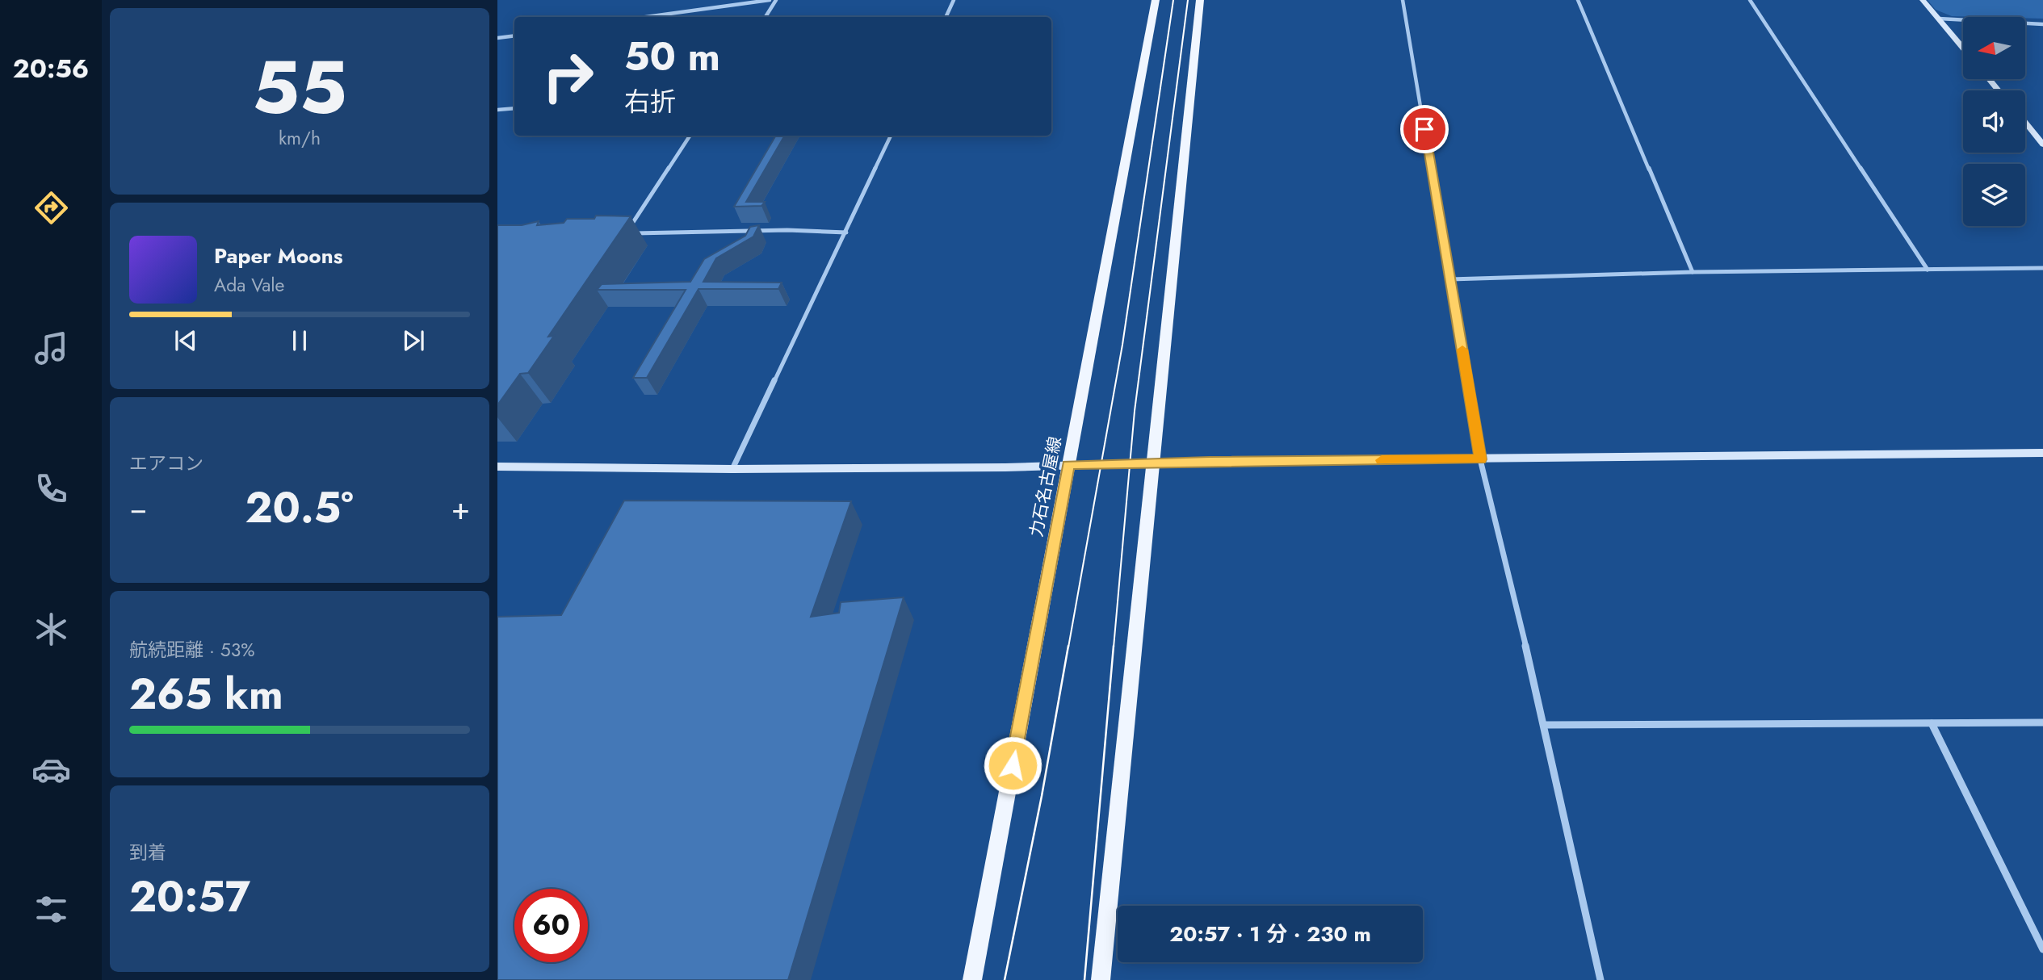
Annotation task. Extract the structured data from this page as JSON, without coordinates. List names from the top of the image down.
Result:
{
  "streets": {
    "main road": ["力石名古屋線"]
  },
  "north": "left",
  "page": {
    "tabs": "20:56",
    "tile": [
      ["55", "km/h"],
      "エアコン",
      ["航続距離 · 53%", "265 km"],
      ["到着", "20:57"]
    ],
    "turn": ["50 m", "右折"],
    "song": ["Paper Moons", "Ada Vale"],
    "heat": ["−", "20.5°", "+"],
    "limit": "60",
    "trip": "20:57 · 1 分 · 230 m"
  }
}
